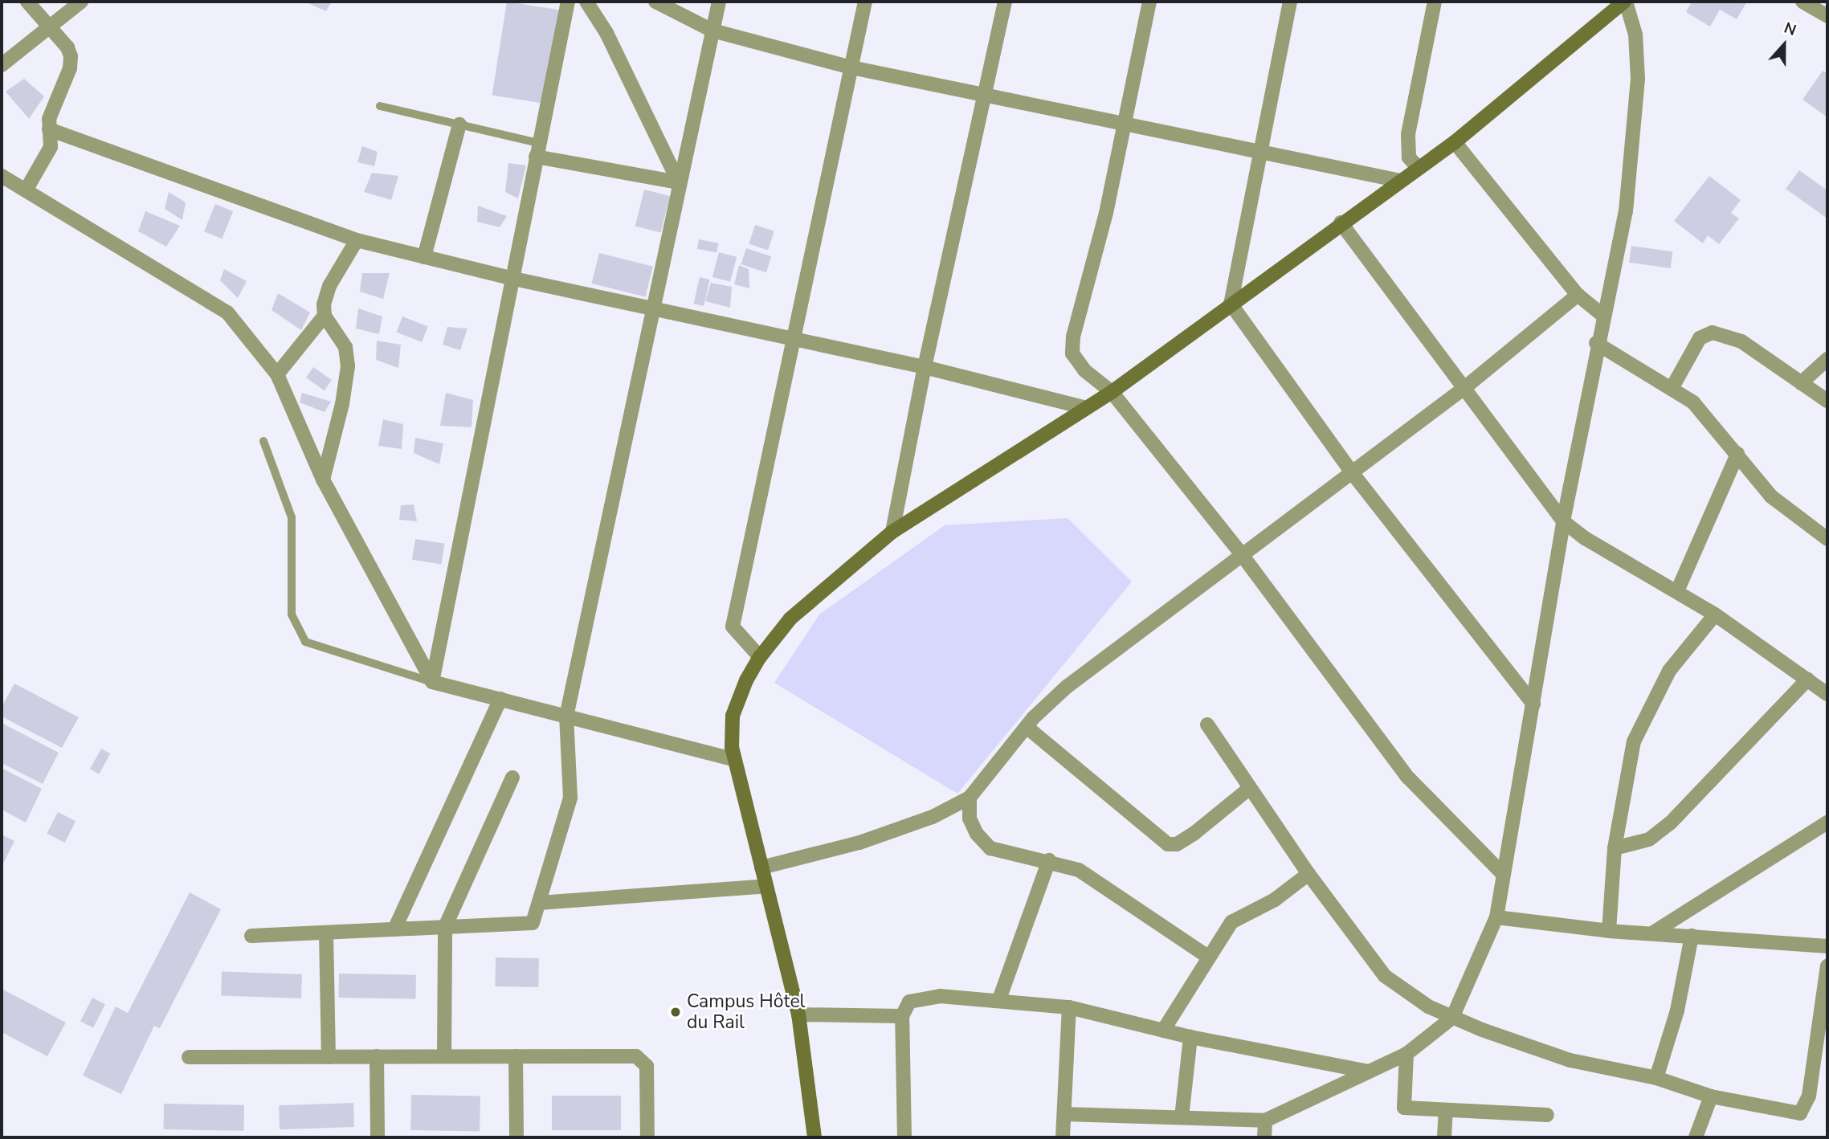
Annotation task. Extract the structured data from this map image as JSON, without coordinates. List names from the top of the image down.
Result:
{
  "places": ["Campus Hôtel du Rail"],
  "north": "top"
}
